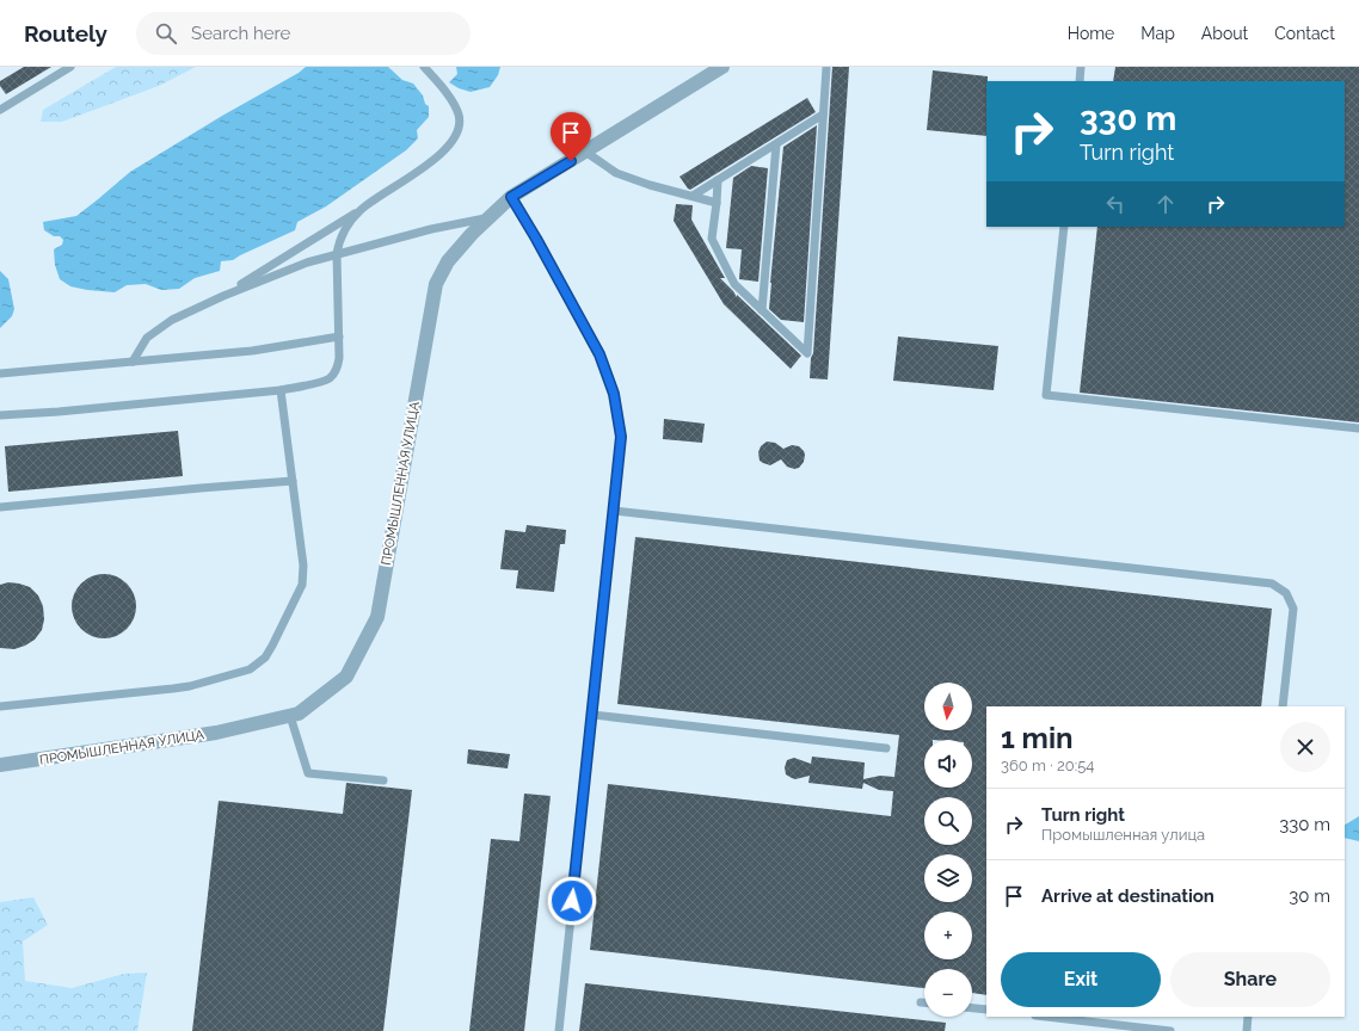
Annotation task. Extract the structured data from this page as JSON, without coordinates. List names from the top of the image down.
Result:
{
  "streets": {
    "street": ["ПРОМЫШЛЕННАЯ УЛИЦА"]
  },
  "north": "bottom",
  "page": {
    "header": "Routely",
    "search": "Search here",
    "nav": [
      "Home",
      "Map",
      "About",
      "Contact"
    ],
    "turn": ["330 m", "Turn right"],
    "map_buttons": ["+", "−"],
    "heading": ["1 min", "360 m · 20:54"],
    "list": [
      {
        "name": "Turn right",
        "note": "Промышленная улица",
        "value": "330 m"
      },
      {
        "name": "Arrive at destination",
        "value": "30 m"
      }
    ],
    "buttons": ["Exit", "Share"]
  }
}
